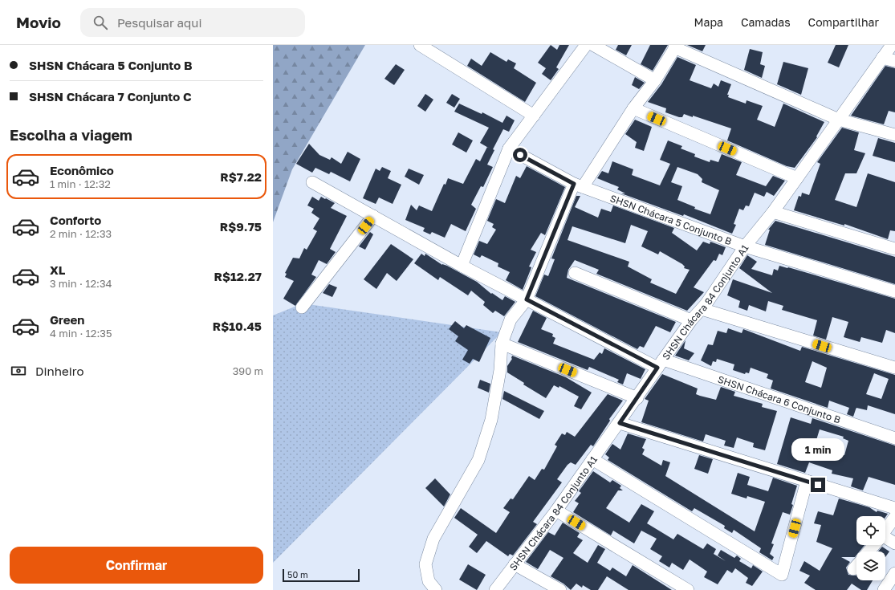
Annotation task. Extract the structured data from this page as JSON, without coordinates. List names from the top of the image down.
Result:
{
  "streets": {
    "street": ["SHSN Chácara 5 Conjunto B", "SHSN Chácara 84 Conjunto A1", "SHSN Chácara 6 Conjunto B"]
  },
  "crossings": [
    ["SHSN Chácara 5 Conjunto B", "SHSN Chácara 84 Conjunto A1"],
    ["SHSN Chácara 84 Conjunto A1", "SHSN Chácara 6 Conjunto B"]
  ],
  "scale_bar": "50 m",
  "page": {
    "header": "Movio",
    "search": "Pesquisar aqui",
    "nav": ["Mapa", "Camadas", "Compartilhar"],
    "banner": ["SHSN Chácara 5 Conjunto B", "SHSN Chácara 7 Conjunto C"],
    "heading": "Escolha a viagem",
    "list": [
      {
        "name": "Econômico",
        "note": "1 min · 12:32",
        "value": "R$7.22"
      },
      {
        "name": "Conforto",
        "note": "2 min · 12:33",
        "value": "R$9.75"
      },
      {
        "name": "XL",
        "note": "3 min · 12:34",
        "value": "R$12.27"
      },
      {
        "name": "Green",
        "note": "4 min · 12:35",
        "value": "R$10.45"
      }
    ],
    "pay": ["Dinheiro", "390 m"],
    "bubble": "1 min",
    "buttons": "Confirmar",
    "scale": "50 m"
  }
}
